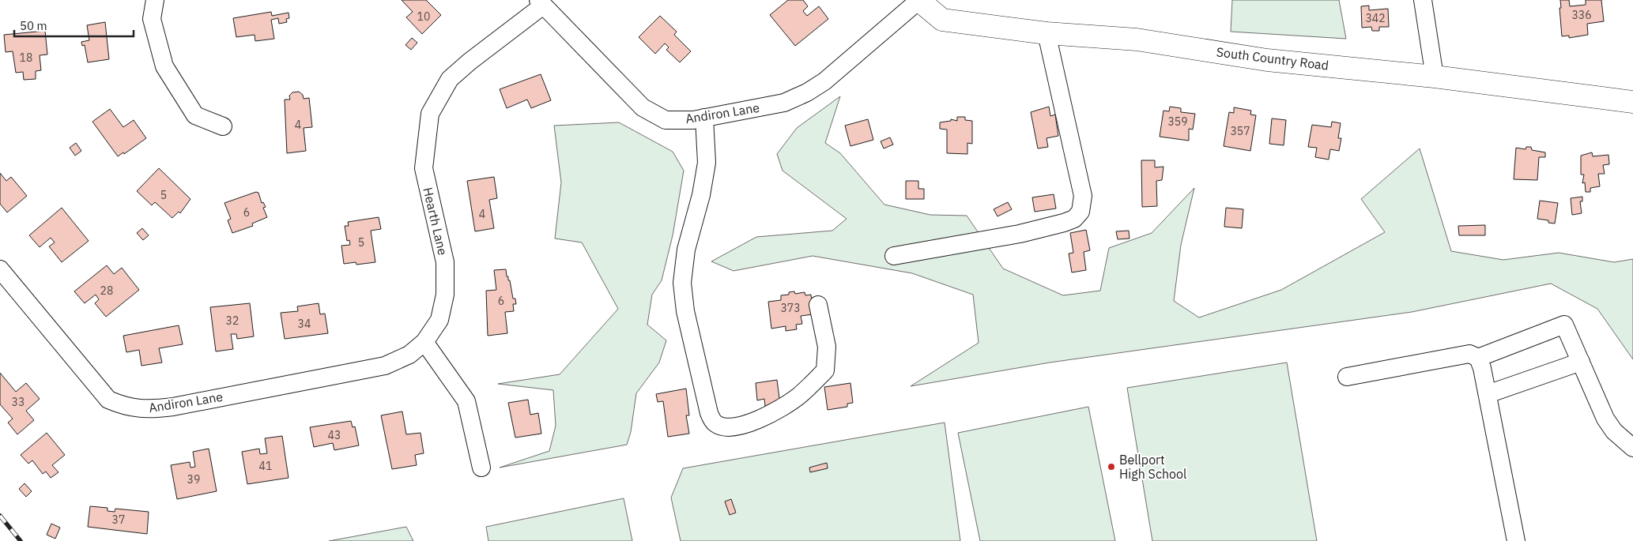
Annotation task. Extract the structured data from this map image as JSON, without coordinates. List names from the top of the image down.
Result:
{
  "streets": {
    "main road": ["South Country Road"],
    "street": ["Andiron Lane", "Hearth Lane"]
  },
  "crossings": [
    ["South Country Road", "Andiron Lane"],
    ["Andiron Lane", "Hearth Lane"]
  ],
  "places": ["Bellport High School"],
  "house_numbers": [
    "336",
    "10",
    "342",
    "18",
    "359",
    "4",
    "357",
    "5",
    "6",
    "4",
    "5",
    "28",
    "6",
    "373",
    "32",
    "34",
    "33",
    "43",
    "41",
    "39",
    "37"
  ],
  "scale_bar": "50 m"
}
